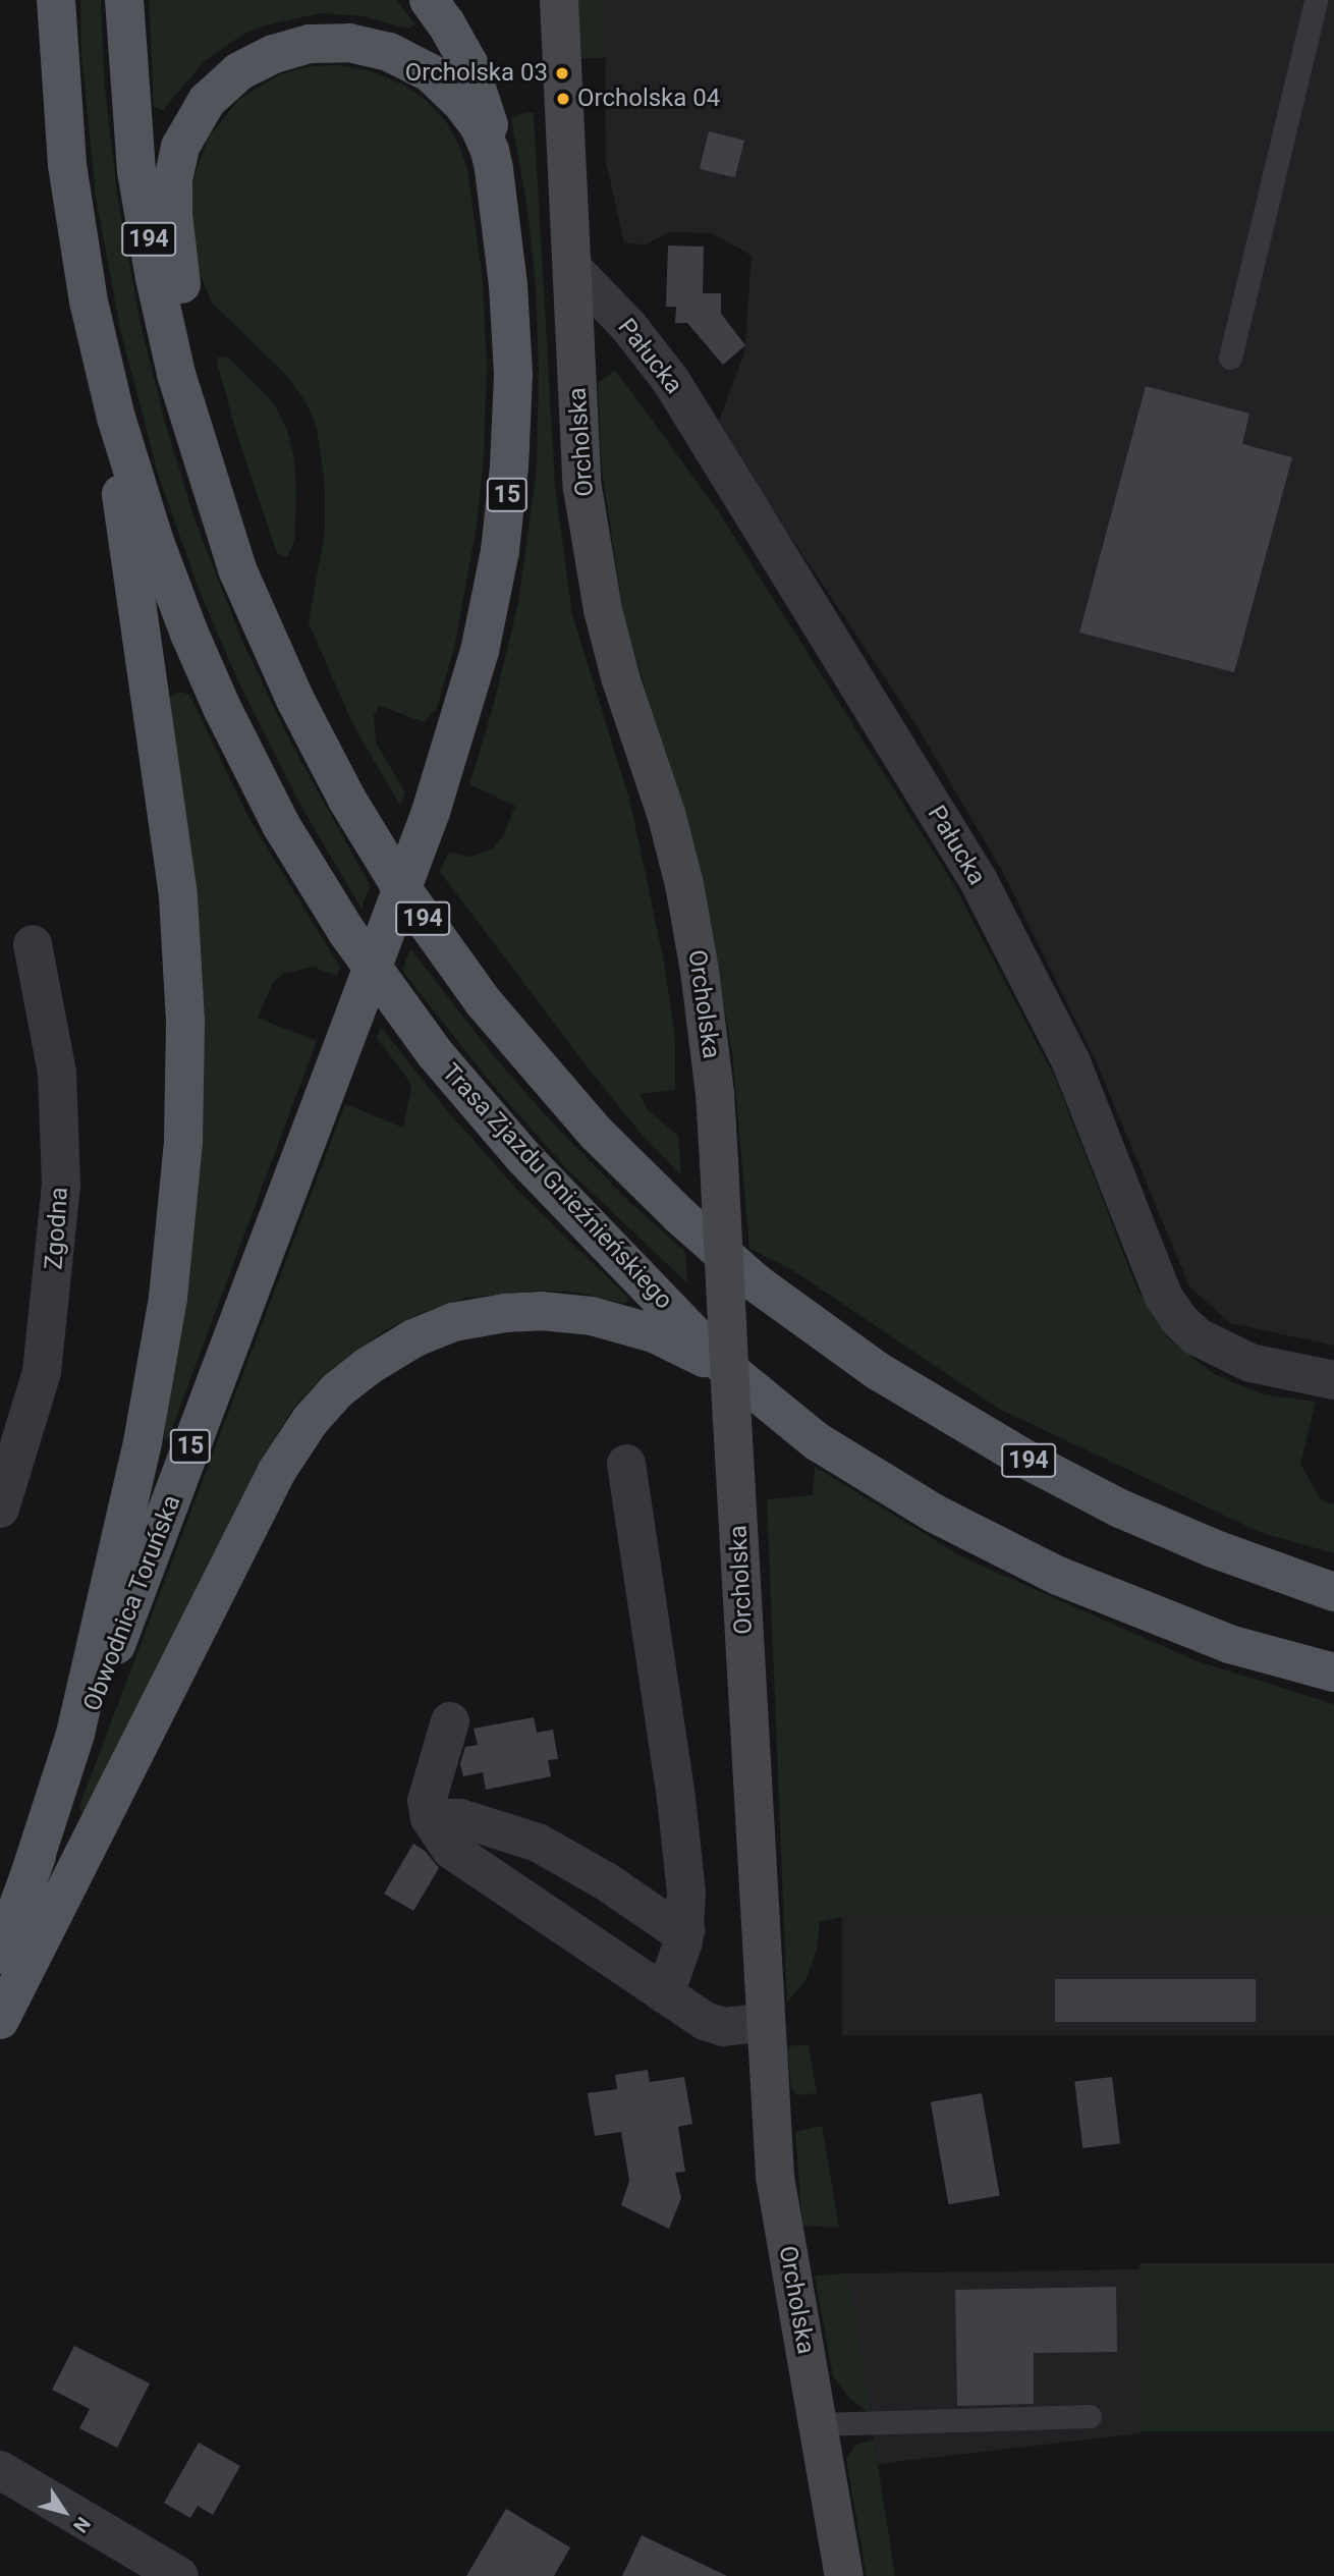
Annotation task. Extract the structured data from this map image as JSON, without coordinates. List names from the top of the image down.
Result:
{
  "streets": {
    "main road": [
      "194",
      "15",
      "Trasa Zjazdu Gnieźnieńskiego",
      "Obwodnica Toruńska"
    ],
    "street": ["Pałucka", "Orcholska", "Zgodna"]
  },
  "crossings": [
    ["Pałucka", "Orcholska"],
    ["Orcholska", "Trasa Zjazdu Gnieźnieńskiego"],
    ["15", "Trasa Zjazdu Gnieźnieńskiego"],
    ["15", "Obwodnica Toruńska"]
  ],
  "places": ["Orcholska 03", "Orcholska 04"],
  "north": "bottom right"
}
